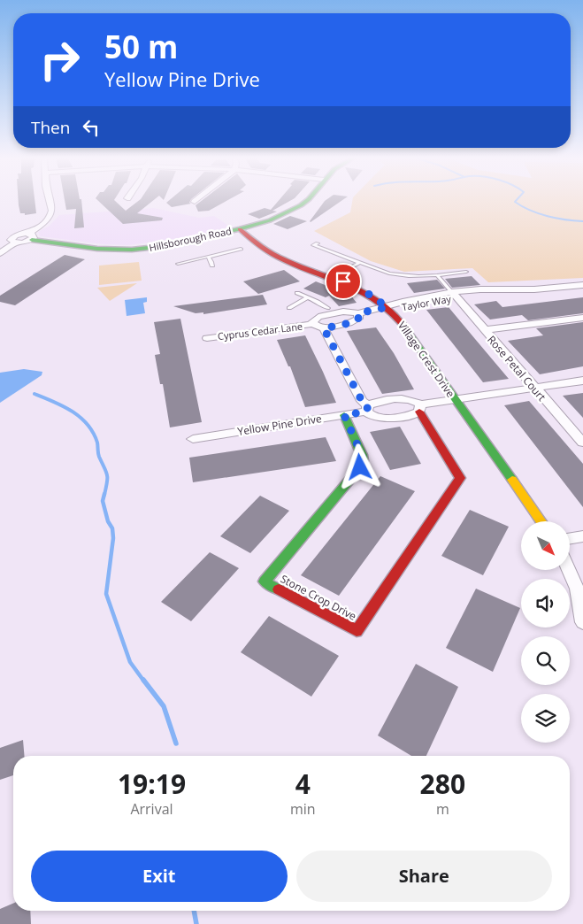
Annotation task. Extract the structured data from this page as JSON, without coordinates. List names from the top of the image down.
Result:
{
  "streets": {
    "street": [
      "Hillsborough Road",
      "Taylor Way",
      "Cyprus Cedar Lane",
      "Village Crest Drive",
      "Rose Petal Court",
      "Yellow Pine Drive",
      "Stone Crop Drive"
    ]
  },
  "crossings": [
    ["Hillsborough Road", "Village Crest Drive"],
    ["Taylor Way", "Cyprus Cedar Lane"],
    ["Taylor Way", "Village Crest Drive"],
    ["Taylor Way", "Rose Petal Court"],
    ["Cyprus Cedar Lane", "Village Crest Drive"],
    ["Village Crest Drive", "Yellow Pine Drive"],
    ["Rose Petal Court", "Yellow Pine Drive"],
    ["Yellow Pine Drive", "Stone Crop Drive"]
  ],
  "north": "bottom right",
  "page": {
    "turn": ["50 m", "Yellow Pine Drive"],
    "then": "Then",
    "eta": [
      "19:19",
      "Arrival",
      "4",
      "min",
      "280",
      "m"
    ],
    "buttons": ["Exit", "Share"]
  }
}
